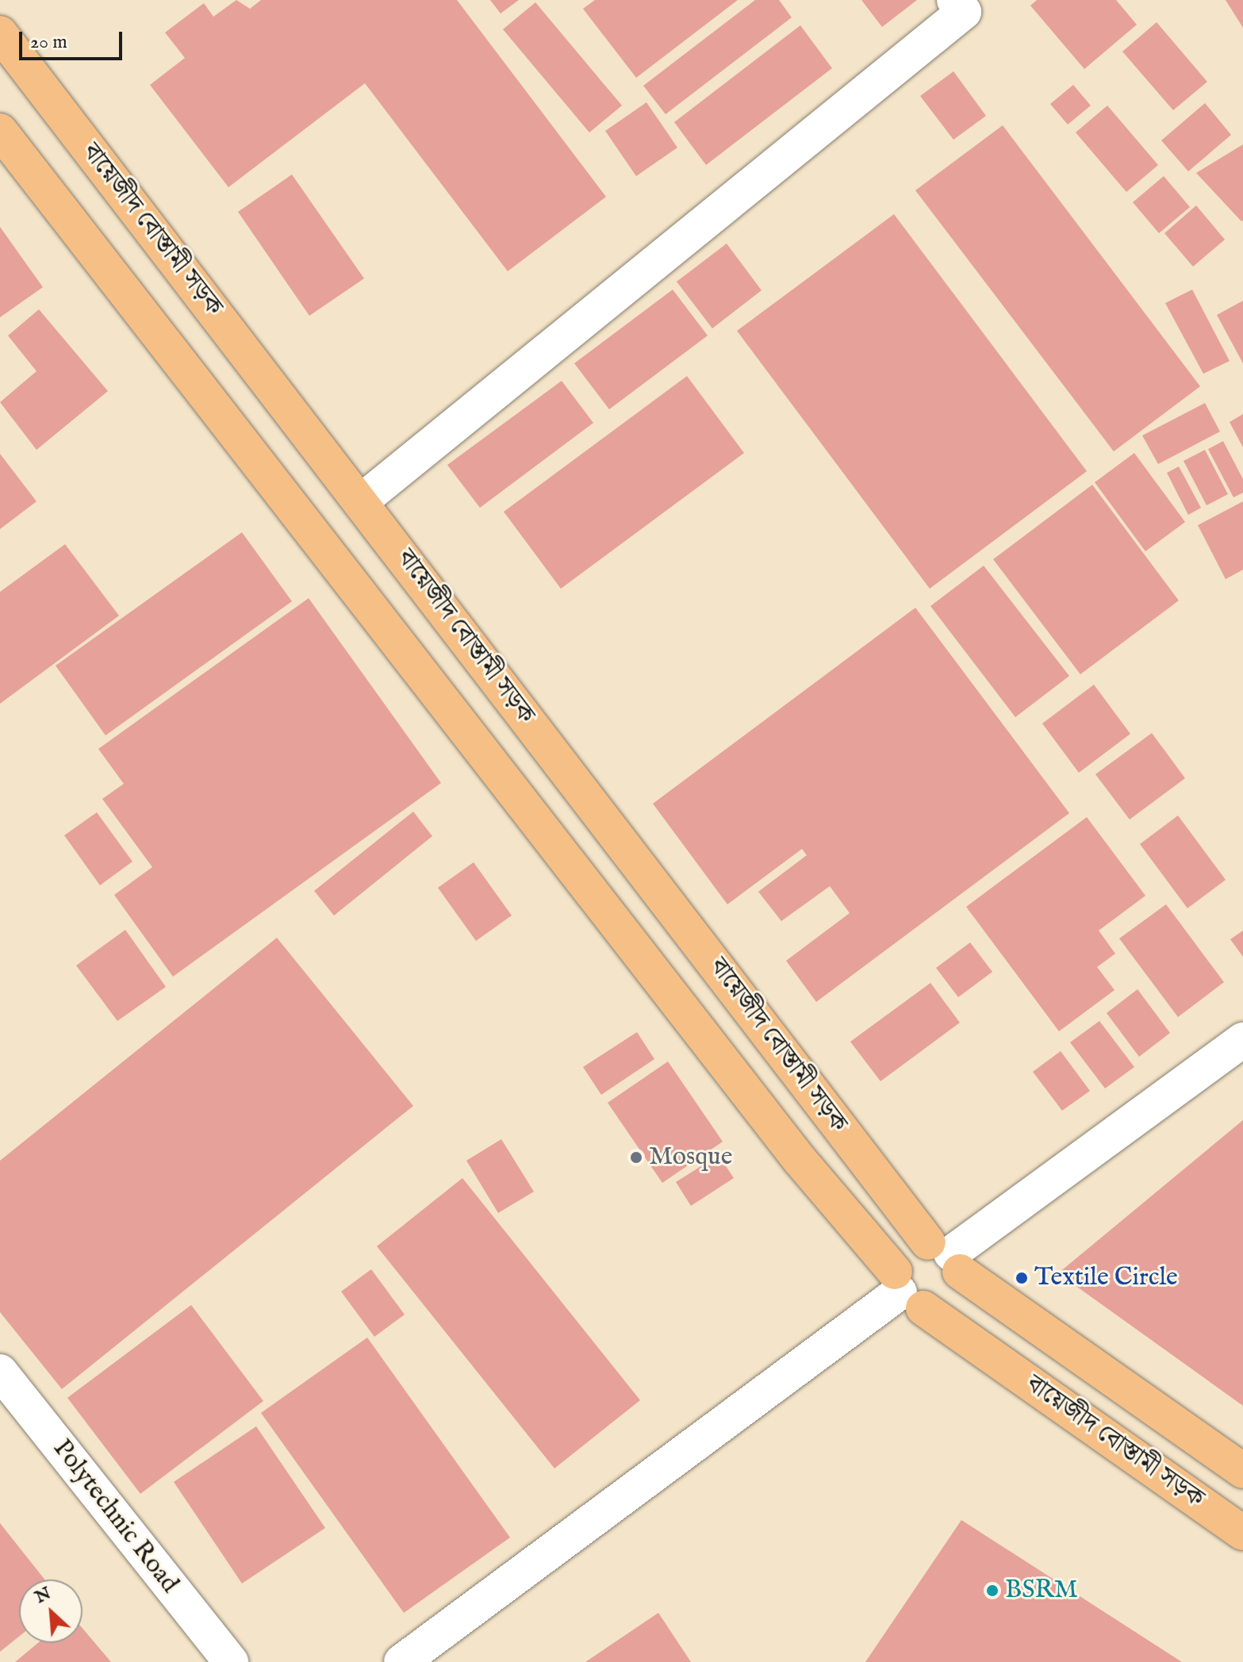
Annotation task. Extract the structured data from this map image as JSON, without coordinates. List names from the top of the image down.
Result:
{
  "streets": {
    "main road": ["বায়েজীদ বোস্তামী সড়ক"],
    "street": ["Polytechnic Road"]
  },
  "places": ["Mosque", "Textile Circle", "BSRM"],
  "scale_bar": "20 m",
  "north": "top left"
}
